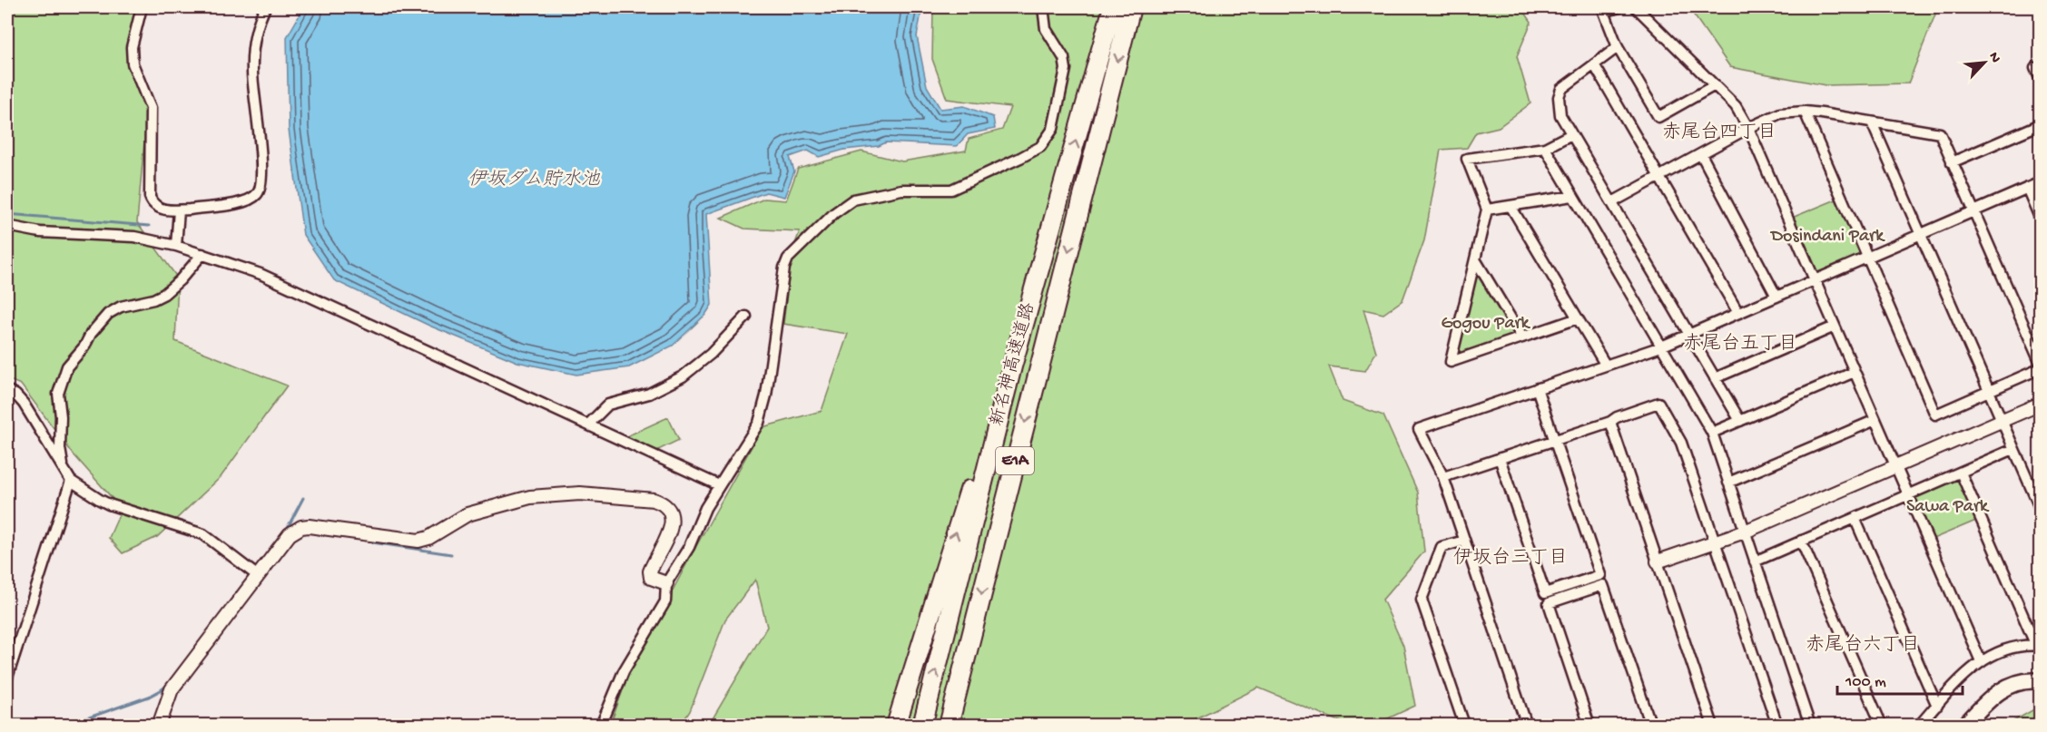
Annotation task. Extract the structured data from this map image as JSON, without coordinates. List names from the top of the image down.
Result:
{
  "streets": {
    "highway": ["新名神高速道路", "E1A"]
  },
  "districts": [
    "赤尾台四丁目",
    "赤尾台五丁目",
    "伊坂台三丁目",
    "赤尾台六丁目"
  ],
  "water": ["伊坂ダム貯水池"],
  "parks": ["Dosindani Park", "Gogou Park", "Sawa Park"],
  "scale_bar": "100 m",
  "north": "top right"
}
